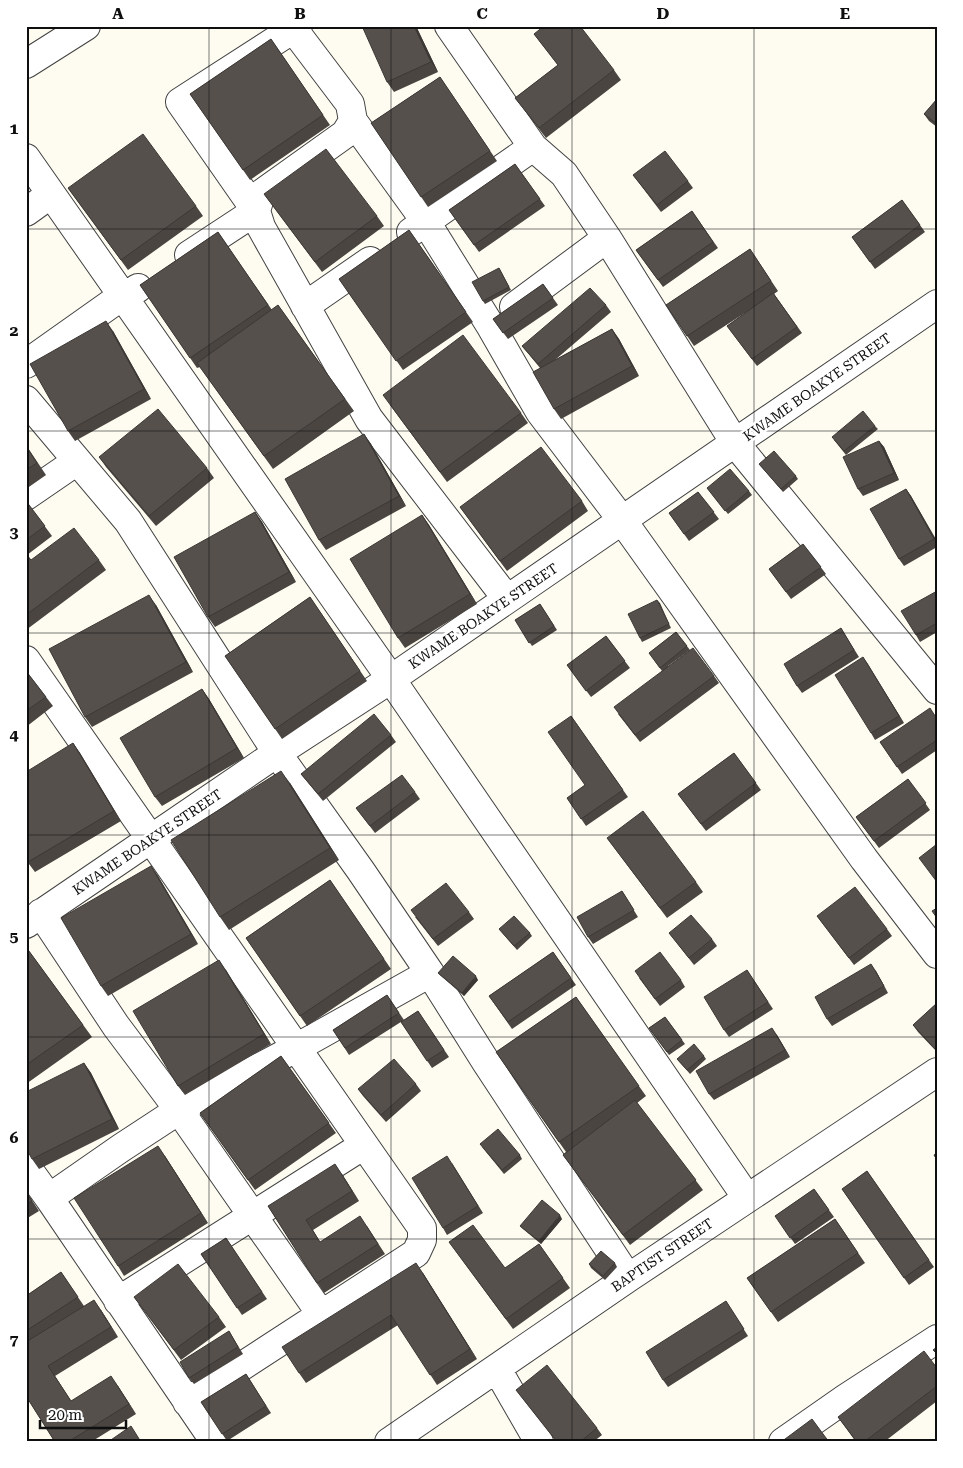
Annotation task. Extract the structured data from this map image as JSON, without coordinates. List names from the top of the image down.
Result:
{
  "streets": {
    "street": ["KWAME BOAKYE STREET", "BAPTIST STREET"]
  },
  "scale_bar": "20 m",
  "grid": {
    "columns": [
      "A",
      "B",
      "C",
      "D",
      "E"
    ],
    "rows": [
      "1",
      "2",
      "3",
      "4",
      "5",
      "6",
      "7"
    ]
  }
}
